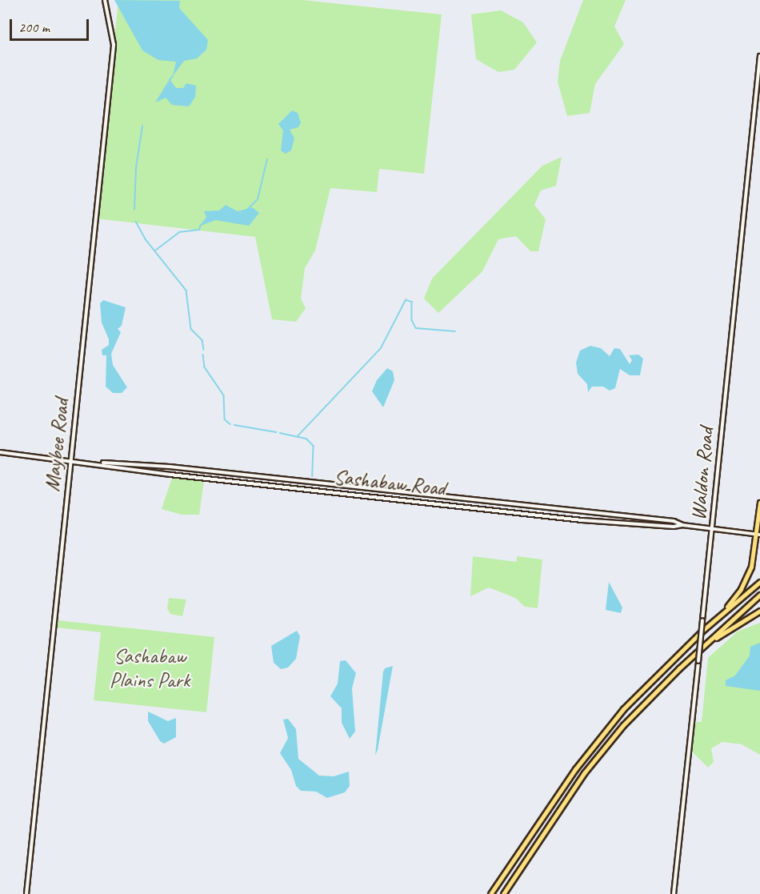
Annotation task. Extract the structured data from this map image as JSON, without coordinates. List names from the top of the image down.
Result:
{
  "streets": {
    "main road": ["Maybee Road", "Waldon Road", "Sashabaw Road"]
  },
  "crossings": [
    ["Maybee Road", "Sashabaw Road"],
    ["Waldon Road", "Sashabaw Road"]
  ],
  "parks": ["Sashabaw Plains Park"],
  "scale_bar": "200 m"
}
